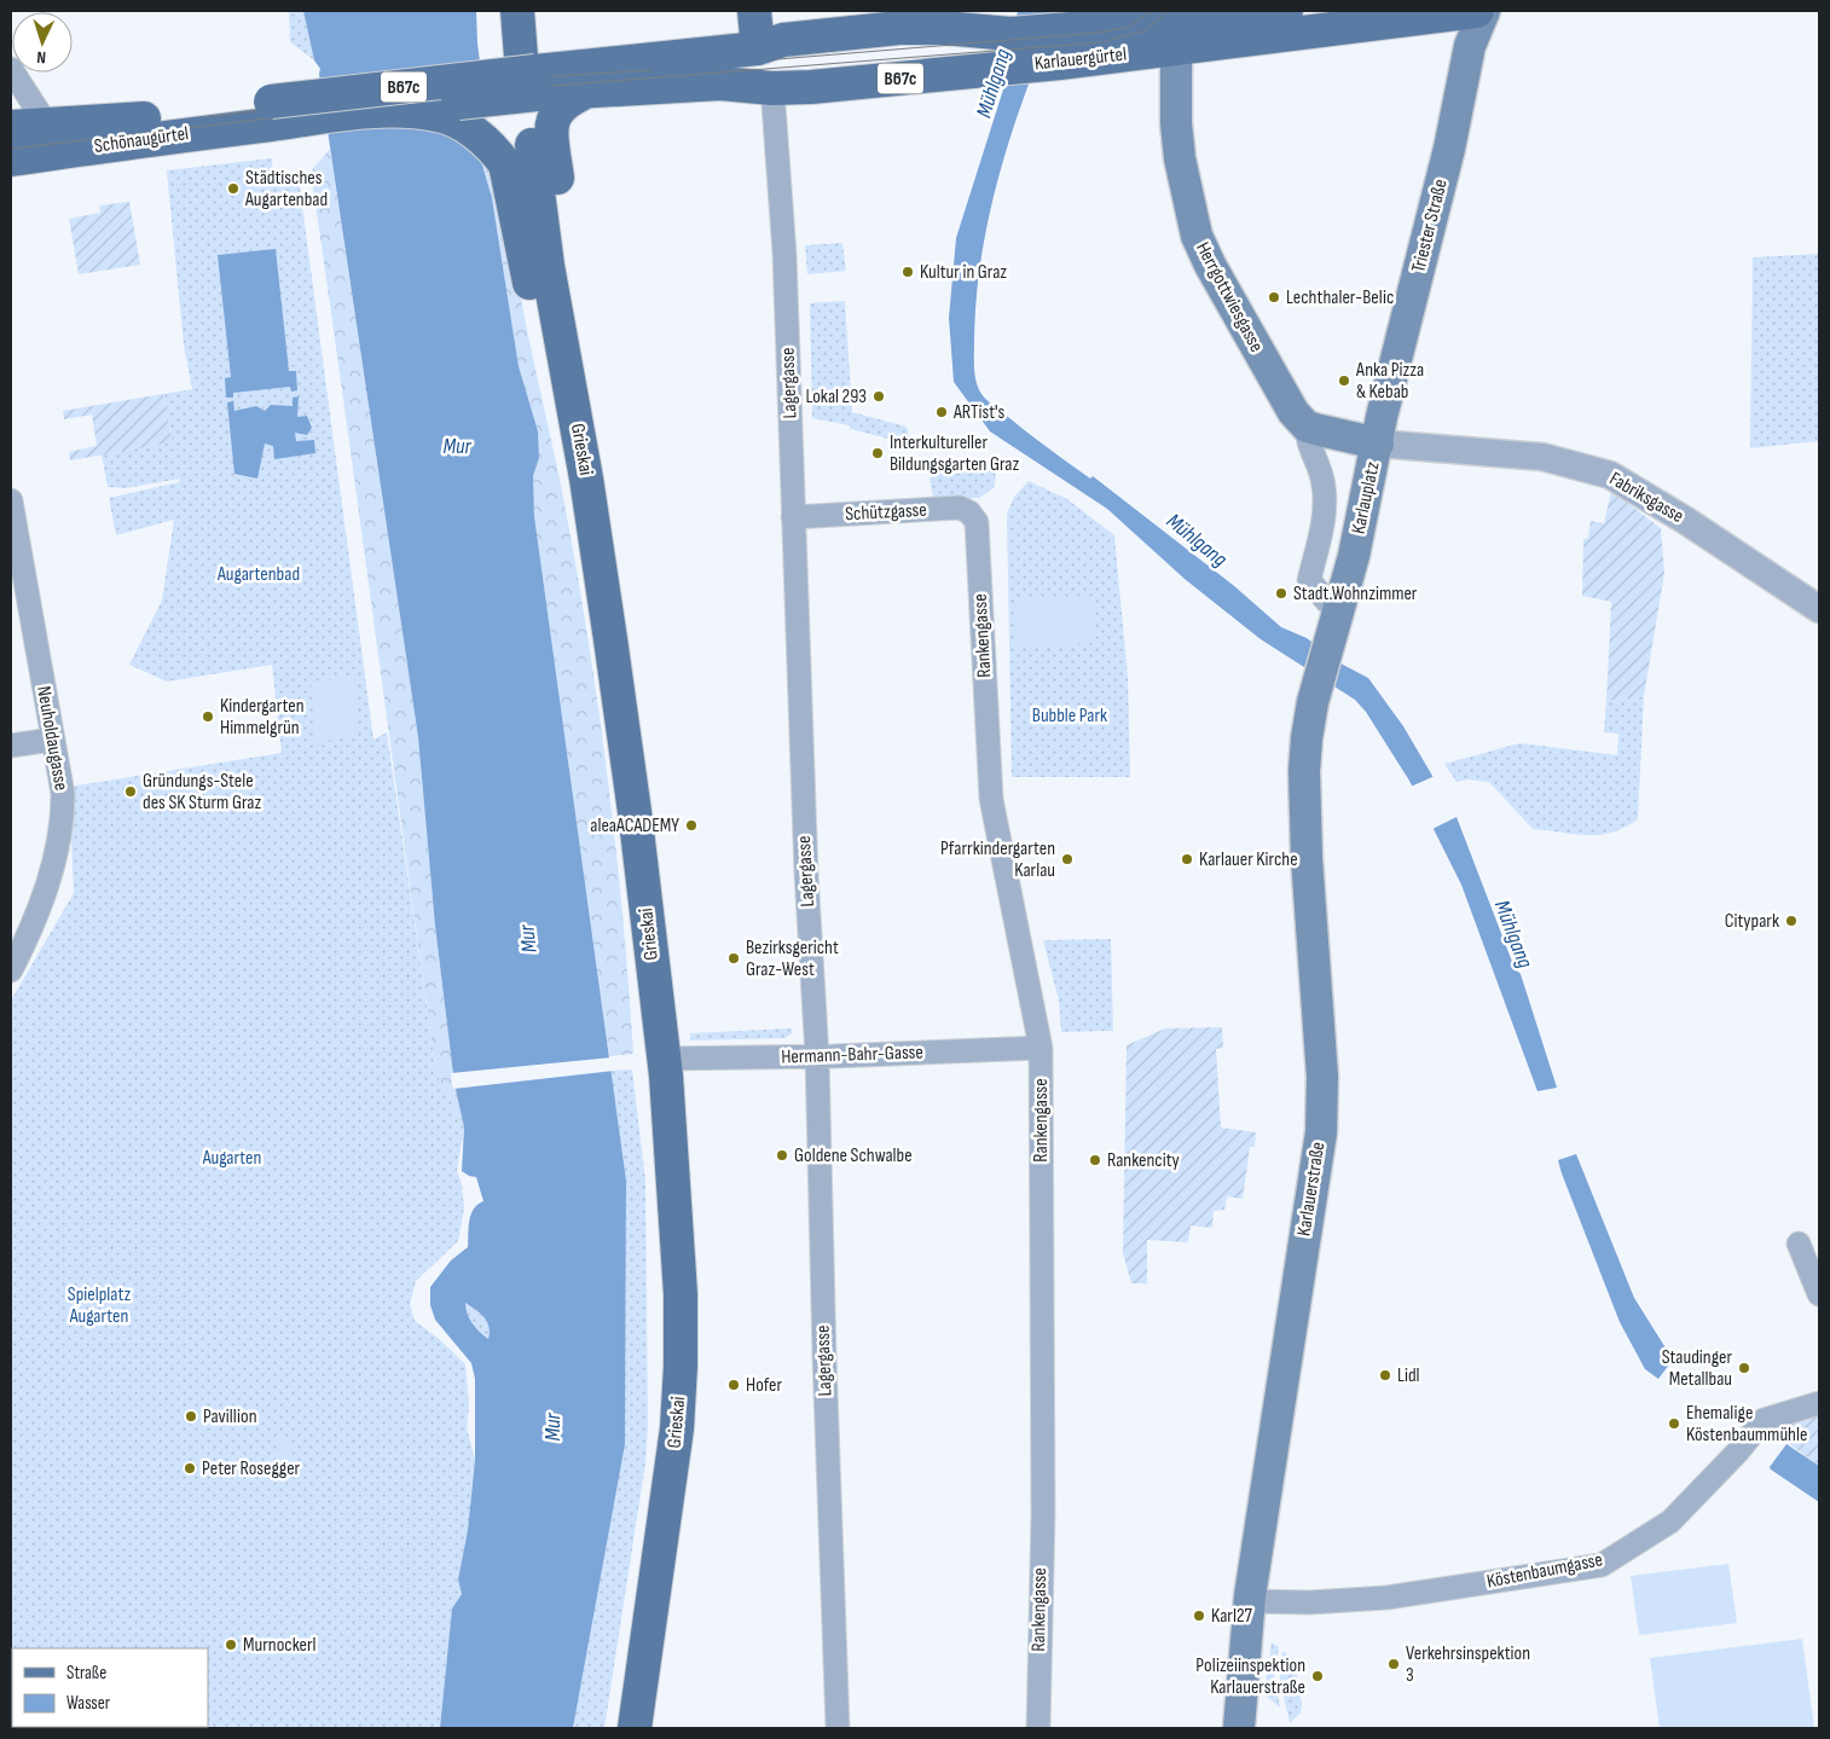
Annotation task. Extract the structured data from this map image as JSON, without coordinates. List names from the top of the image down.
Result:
{
  "streets": {
    "main road": [
      "Karlauergürtel",
      "B67c",
      "Schönaugürtel",
      "Triester Straße",
      "Herrgottwiesgasse",
      "Grieskai",
      "Karlauplatz",
      "Karlauerstraße"
    ],
    "street": [
      "Lagergasse",
      "Fabriksgasse",
      "Schützgasse",
      "Rankengasse",
      "Neuholdaugasse",
      "Hermann-Bahr-Gasse",
      "Köstenbaumgasse"
    ]
  },
  "crossings": [
    ["Karlauergürtel", "B67c"],
    ["Karlauergürtel", "Herrgottwiesgasse"],
    ["Karlauergürtel", "Lagergasse"],
    ["Karlauergürtel", "Grieskai"],
    ["B67c", "Schönaugürtel"],
    ["B67c", "Grieskai"],
    ["Triester Straße", "Karlauplatz"],
    ["Triester Straße", "Fabriksgasse"],
    ["Herrgottwiesgasse", "Karlauplatz"],
    ["Lagergasse", "Schützgasse"],
    ["Lagergasse", "Hermann-Bahr-Gasse"],
    ["Grieskai", "Hermann-Bahr-Gasse"],
    ["Karlauplatz", "Fabriksgasse"],
    ["Karlauplatz", "Karlauerstraße"],
    ["Schützgasse", "Rankengasse"],
    ["Rankengasse", "Hermann-Bahr-Gasse"],
    ["Karlauerstraße", "Köstenbaumgasse"]
  ],
  "water": ["Mühlgang", "Mur"],
  "parks": [
    "Augartenbad",
    "Bubble Park",
    "Augarten",
    "Spielplatz Augarten"
  ],
  "places": [
    "Städtisches Augartenbad",
    "Kultur in Graz",
    "Lechthaler-Belic",
    "Anka Pizza & Kebab",
    "Lokal 293",
    "ARTist's",
    "Interkultureller Bildungsgarten Graz",
    "Stadt.Wohnzimmer",
    "Kindergarten Himmelgrün",
    "Gründungs-Stele des SK Sturm Graz",
    "aleaACADEMY",
    "Pfarrkindergarten Karlau",
    "Karlauer Kirche",
    "Citypark",
    "Bezirksgericht Graz-West",
    "Goldene Schwalbe",
    "Rankencity",
    "Staudinger Metallbau",
    "Lidl",
    "Hofer",
    "Pavillion",
    "Ehemalige Köstenbaummühle",
    "Peter Rosegger",
    "Karl27",
    "Murnockerl",
    "Verkehrsinspektion 3",
    "Polizeiinspektion Karlauerstraße"
  ],
  "legend": ["Straße", "Wasser"],
  "north": "bottom"
}
